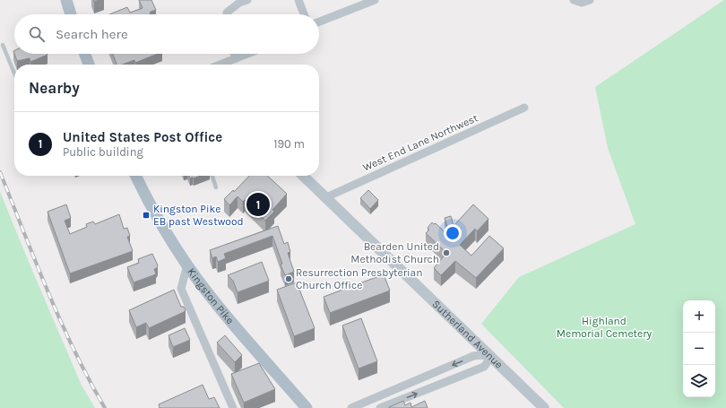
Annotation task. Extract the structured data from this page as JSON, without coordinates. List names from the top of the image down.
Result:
{
  "streets": {
    "main road": ["Kingston Pike"],
    "street": ["West End Lane Northwest", "Sutherland Avenue"]
  },
  "crossings": [
    ["West End Lane Northwest", "Sutherland Avenue"]
  ],
  "parks": ["Highland Memorial Cemetery"],
  "places": {
    "transit": ["Kingston Pike EB past Westwood"],
    "other": ["Bearden United Methodist Church", "Resurrection Presbyterian Church Office"]
  },
  "page": {
    "search": "Search here",
    "heading": "Nearby",
    "list": [
      {
        "mark": "1",
        "name": "United States Post Office",
        "note": "Public building",
        "value": "190 m"
      }
    ],
    "pins": "1",
    "map_buttons": ["+", "−"]
  }
}
